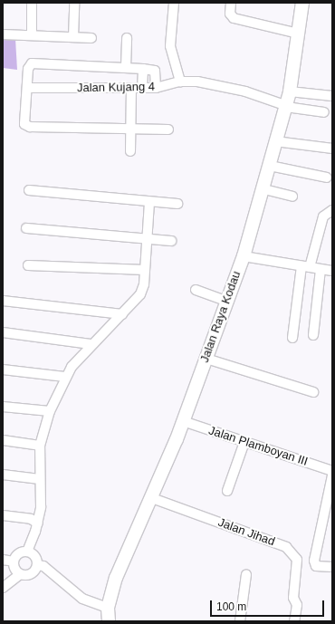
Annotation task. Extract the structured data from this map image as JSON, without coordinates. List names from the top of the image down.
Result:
{
  "streets": {
    "street": [
      "Jalan Kujang 4",
      "Jalan Raya Kodau",
      "Jalan Plamboyan III",
      "Jalan Jihad"
    ]
  },
  "crossings": [
    ["Jalan Kujang 4", "Jalan Raya Kodau"],
    ["Jalan Raya Kodau", "Jalan Plamboyan III"],
    ["Jalan Raya Kodau", "Jalan Jihad"]
  ],
  "scale_bar": "100 m"
}
